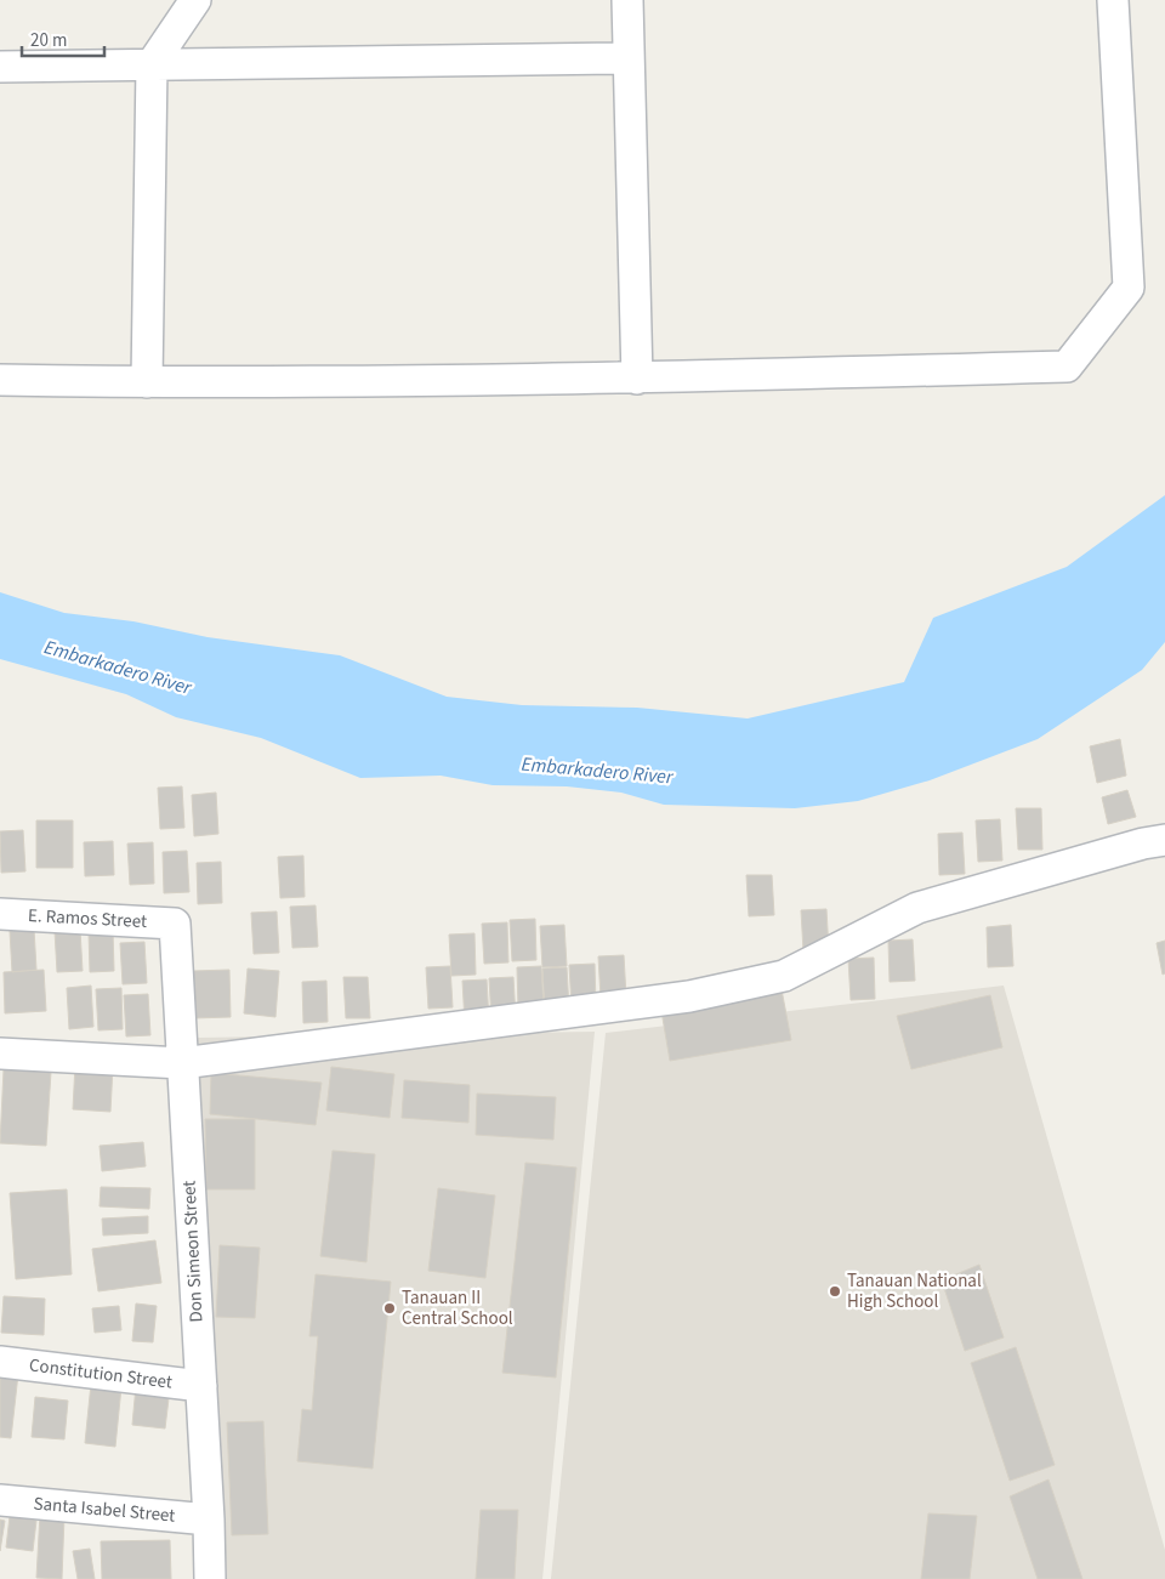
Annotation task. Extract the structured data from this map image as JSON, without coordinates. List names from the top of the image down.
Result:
{
  "streets": {
    "street": [
      "E. Ramos Street",
      "Don Simeon Street",
      "Constitution Street",
      "Santa Isabel Street"
    ]
  },
  "crossings": [
    ["E. Ramos Street", "Don Simeon Street"],
    ["Don Simeon Street", "Constitution Street"],
    ["Don Simeon Street", "Santa Isabel Street"]
  ],
  "water": ["Embarkadero River"],
  "places": ["Tanauan National High School", "Tanauan II Central School"],
  "scale_bar": "20 m"
}
